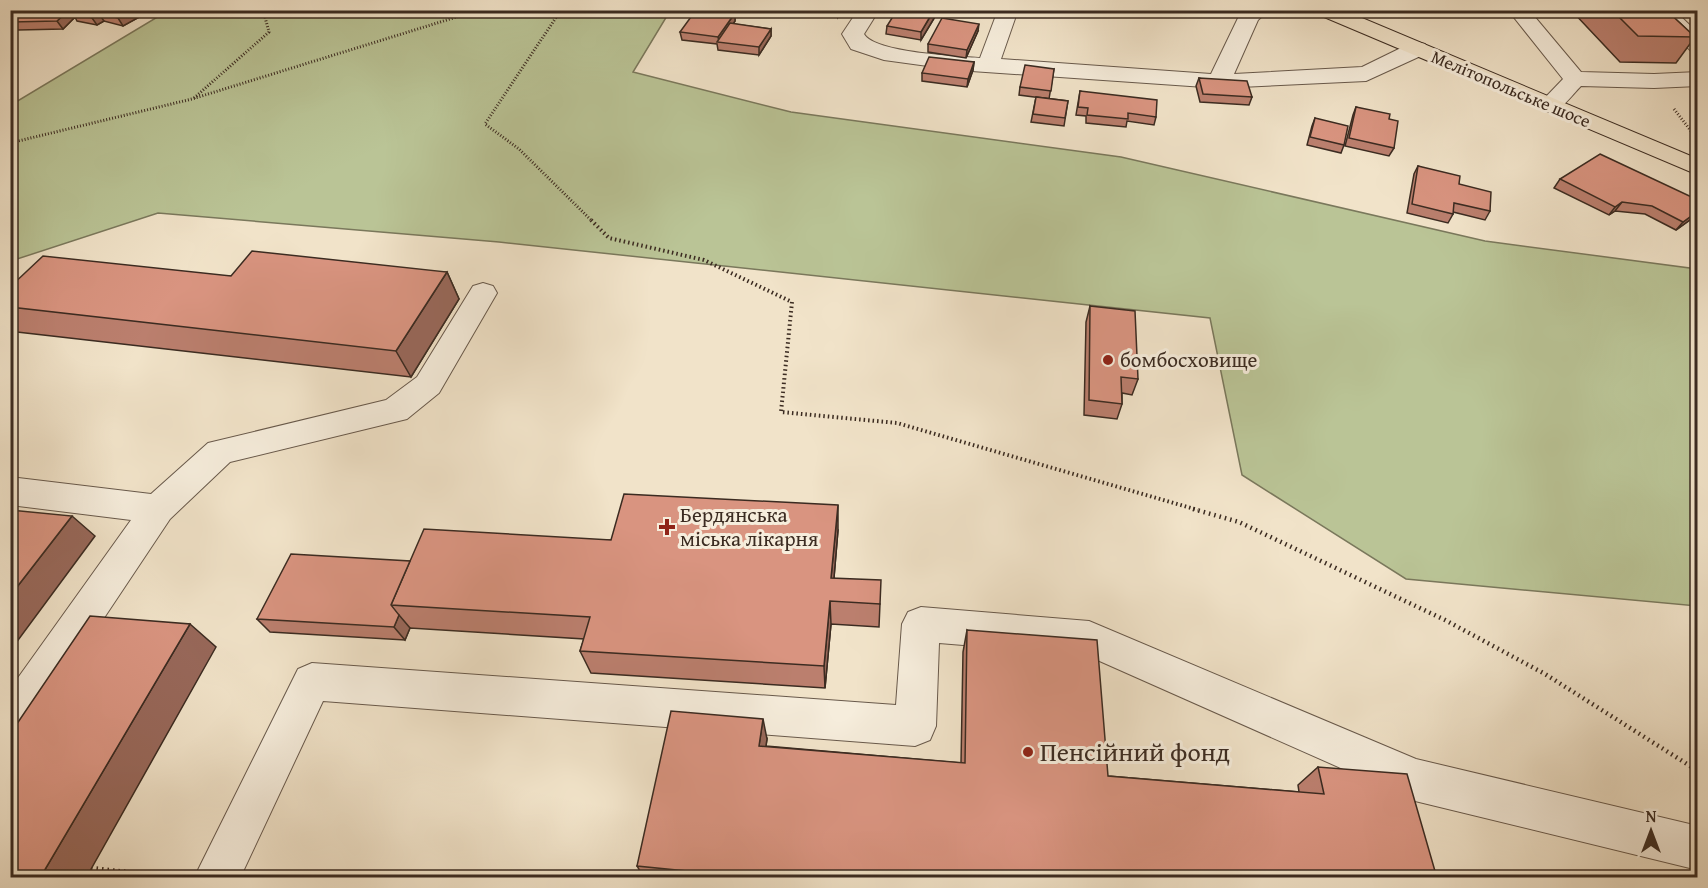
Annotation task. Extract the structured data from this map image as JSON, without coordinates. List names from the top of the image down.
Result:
{
  "streets": {
    "main road": ["Мелітопольське шосе"]
  },
  "places": {
    "other": ["бомбосховище", "Пенсійний фонд"],
    "health": ["Бердянська міська лікарня"]
  },
  "north": "top"
}
